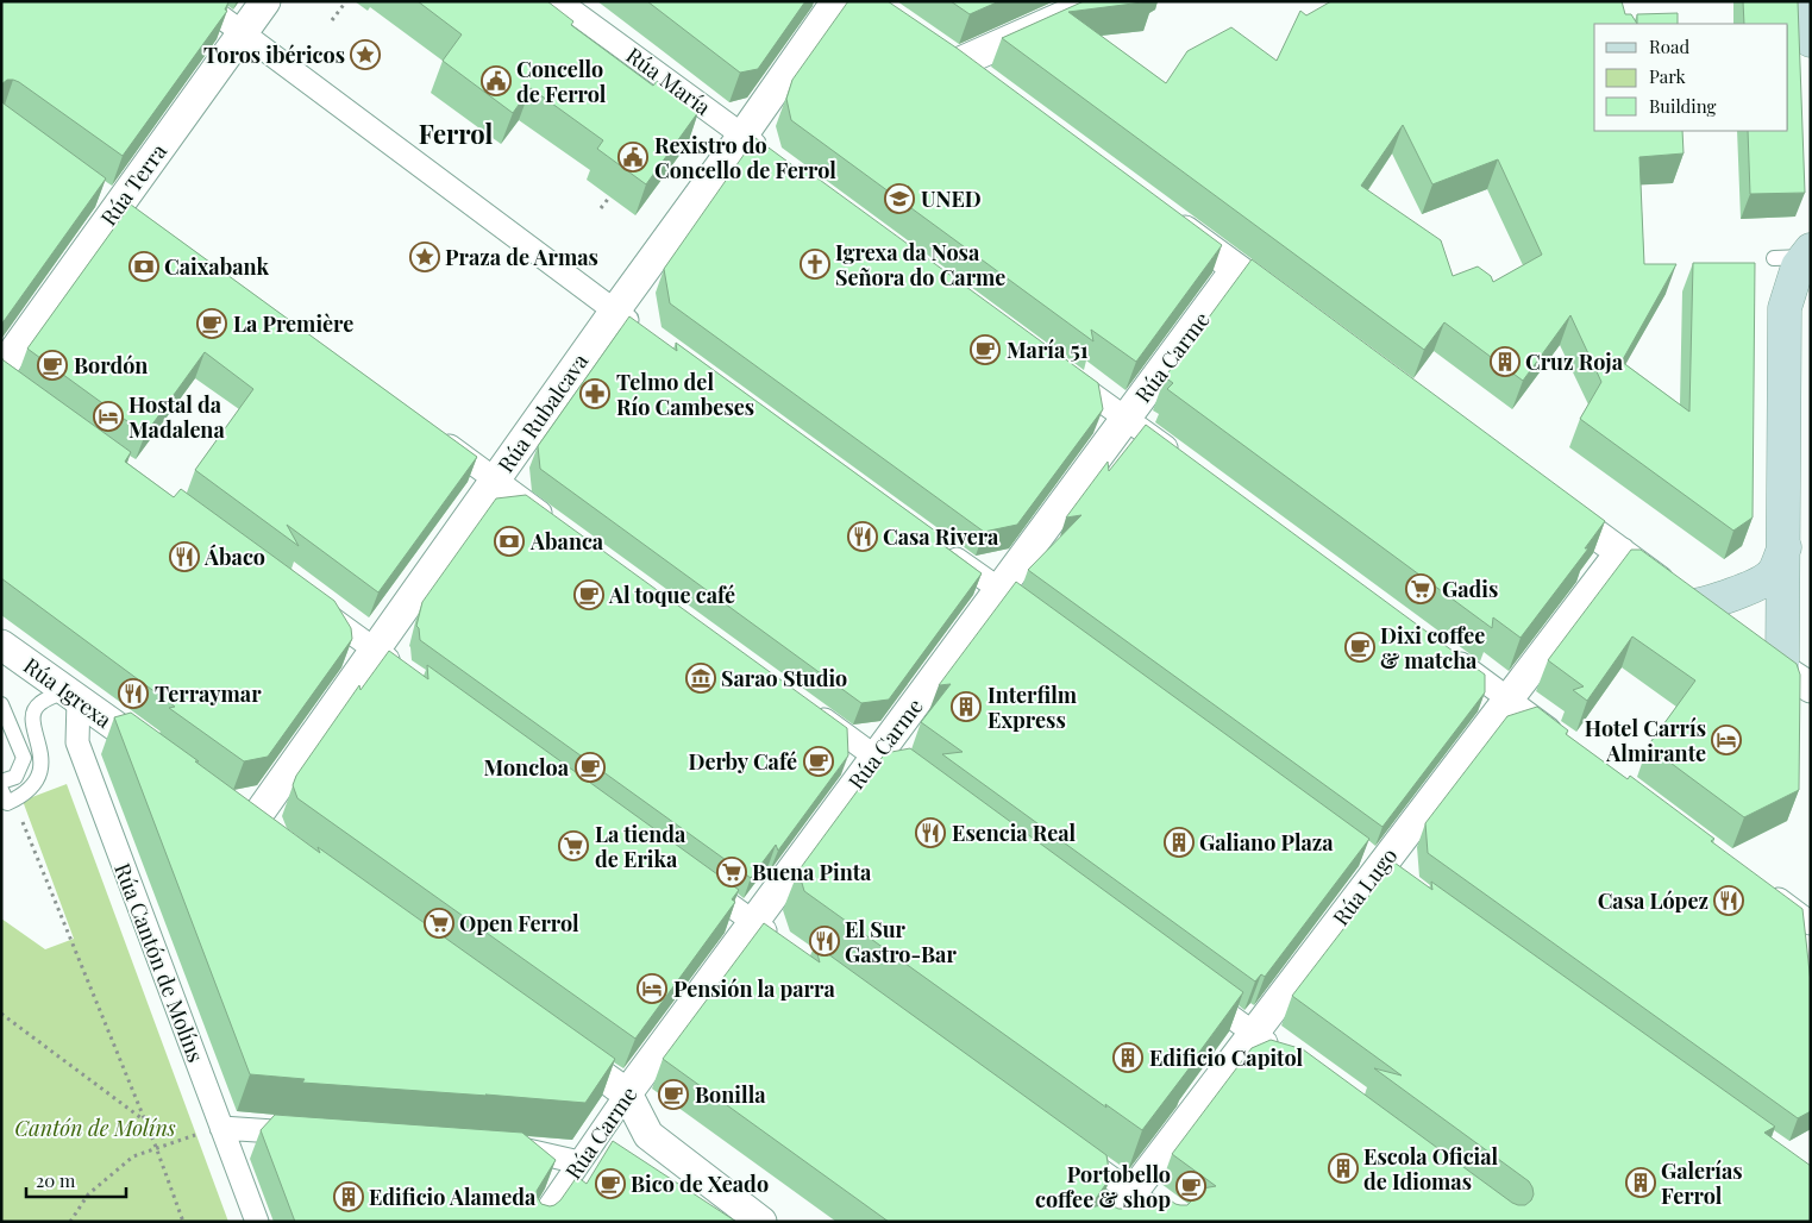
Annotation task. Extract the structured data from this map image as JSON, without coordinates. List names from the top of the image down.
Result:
{
  "streets": {
    "street": [
      "Rúa María",
      "Rúa Terra",
      "Rúa Carme",
      "Rúa Rubalcava",
      "Rúa Igrexa",
      "Rúa Lugo",
      "Rúa Cantón de Molíns"
    ]
  },
  "crossings": [
    ["Rúa María", "Rúa Rubalcava"],
    ["Rúa Igrexa", "Rúa Cantón de Molíns"]
  ],
  "districts": ["Ferrol"],
  "parks": ["Cantón de Molíns"],
  "places": {
    "place": ["Toros ibéricos", "Praza de Armas"],
    "public building": ["Concello de Ferrol", "Rexistro do Concello de Ferrol"],
    "school or university": ["UNED"],
    "church": ["Igrexa da Nosa Señora do Carme"],
    "bank": ["Caixabank", "Abanca"],
    "cafe": [
      "La Première",
      "María 51",
      "Bordón",
      "Al toque café",
      "Dixi coffee & matcha",
      "Derby Café",
      "Moncloa",
      "Bonilla",
      "Bico de Xeado",
      "Portobello coffee & shop"
    ],
    "building": [
      "Cruz Roja",
      "Interfilm Express",
      "Galiano Plaza",
      "Edificio Capitol",
      "Escola Oficial de Idiomas",
      "Galerías Ferrol",
      "Edificio Alameda"
    ],
    "pharmacy": ["Telmo del Río Cambeses"],
    "hotel": ["Hostal da Madalena", "Hotel Carrís Almirante", "Pensión la parra"],
    "restaurant": [
      "Casa Rivera",
      "Ábaco",
      "Terraymar",
      "Esencia Real",
      "Casa López",
      "El Sur Gastro-Bar"
    ],
    "supermarket": [
      "Gadis",
      "La tienda de Erika",
      "Buena Pinta",
      "Open Ferrol"
    ],
    "museum": ["Sarao Studio"]
  },
  "legend": ["Road", "Park", "Building"],
  "scale_bar": "20 m"
}
